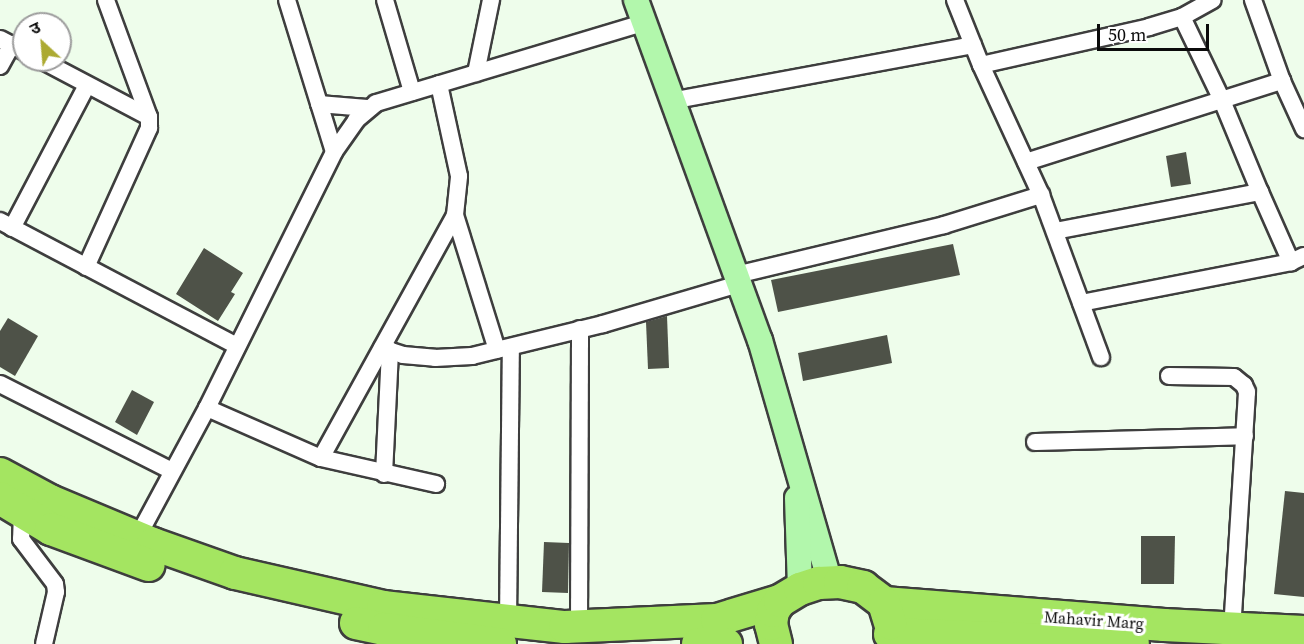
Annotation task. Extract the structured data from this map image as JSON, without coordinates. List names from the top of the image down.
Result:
{
  "streets": {
    "highway": ["Mahavir Marg"]
  },
  "scale_bar": "50 m",
  "north": "top left"
}
